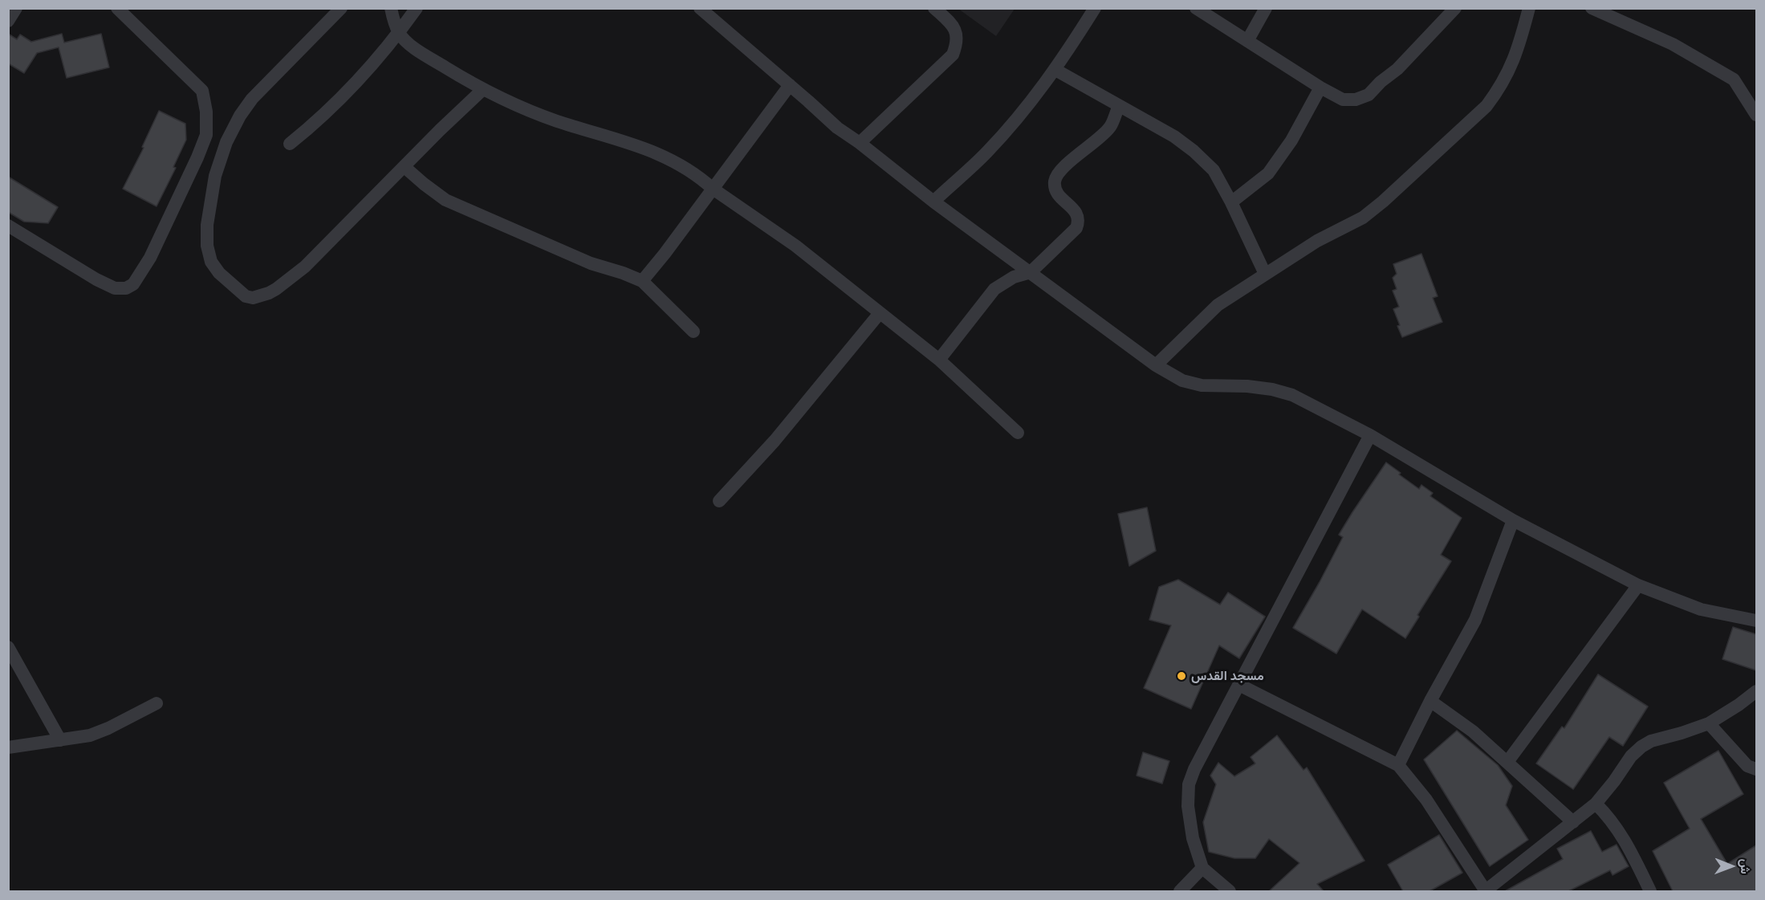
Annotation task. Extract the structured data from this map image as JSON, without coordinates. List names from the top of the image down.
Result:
{
  "places": ["مسجد القدس"],
  "north": "right"
}
